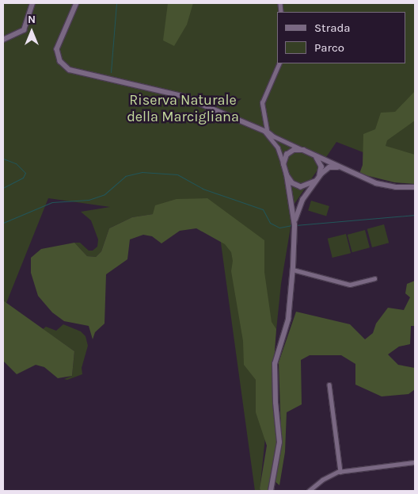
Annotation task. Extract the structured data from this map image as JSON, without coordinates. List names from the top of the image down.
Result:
{
  "parks": ["Riserva Naturale della Marcigliana"],
  "legend": ["Strada", "Parco"],
  "north": "top"
}
